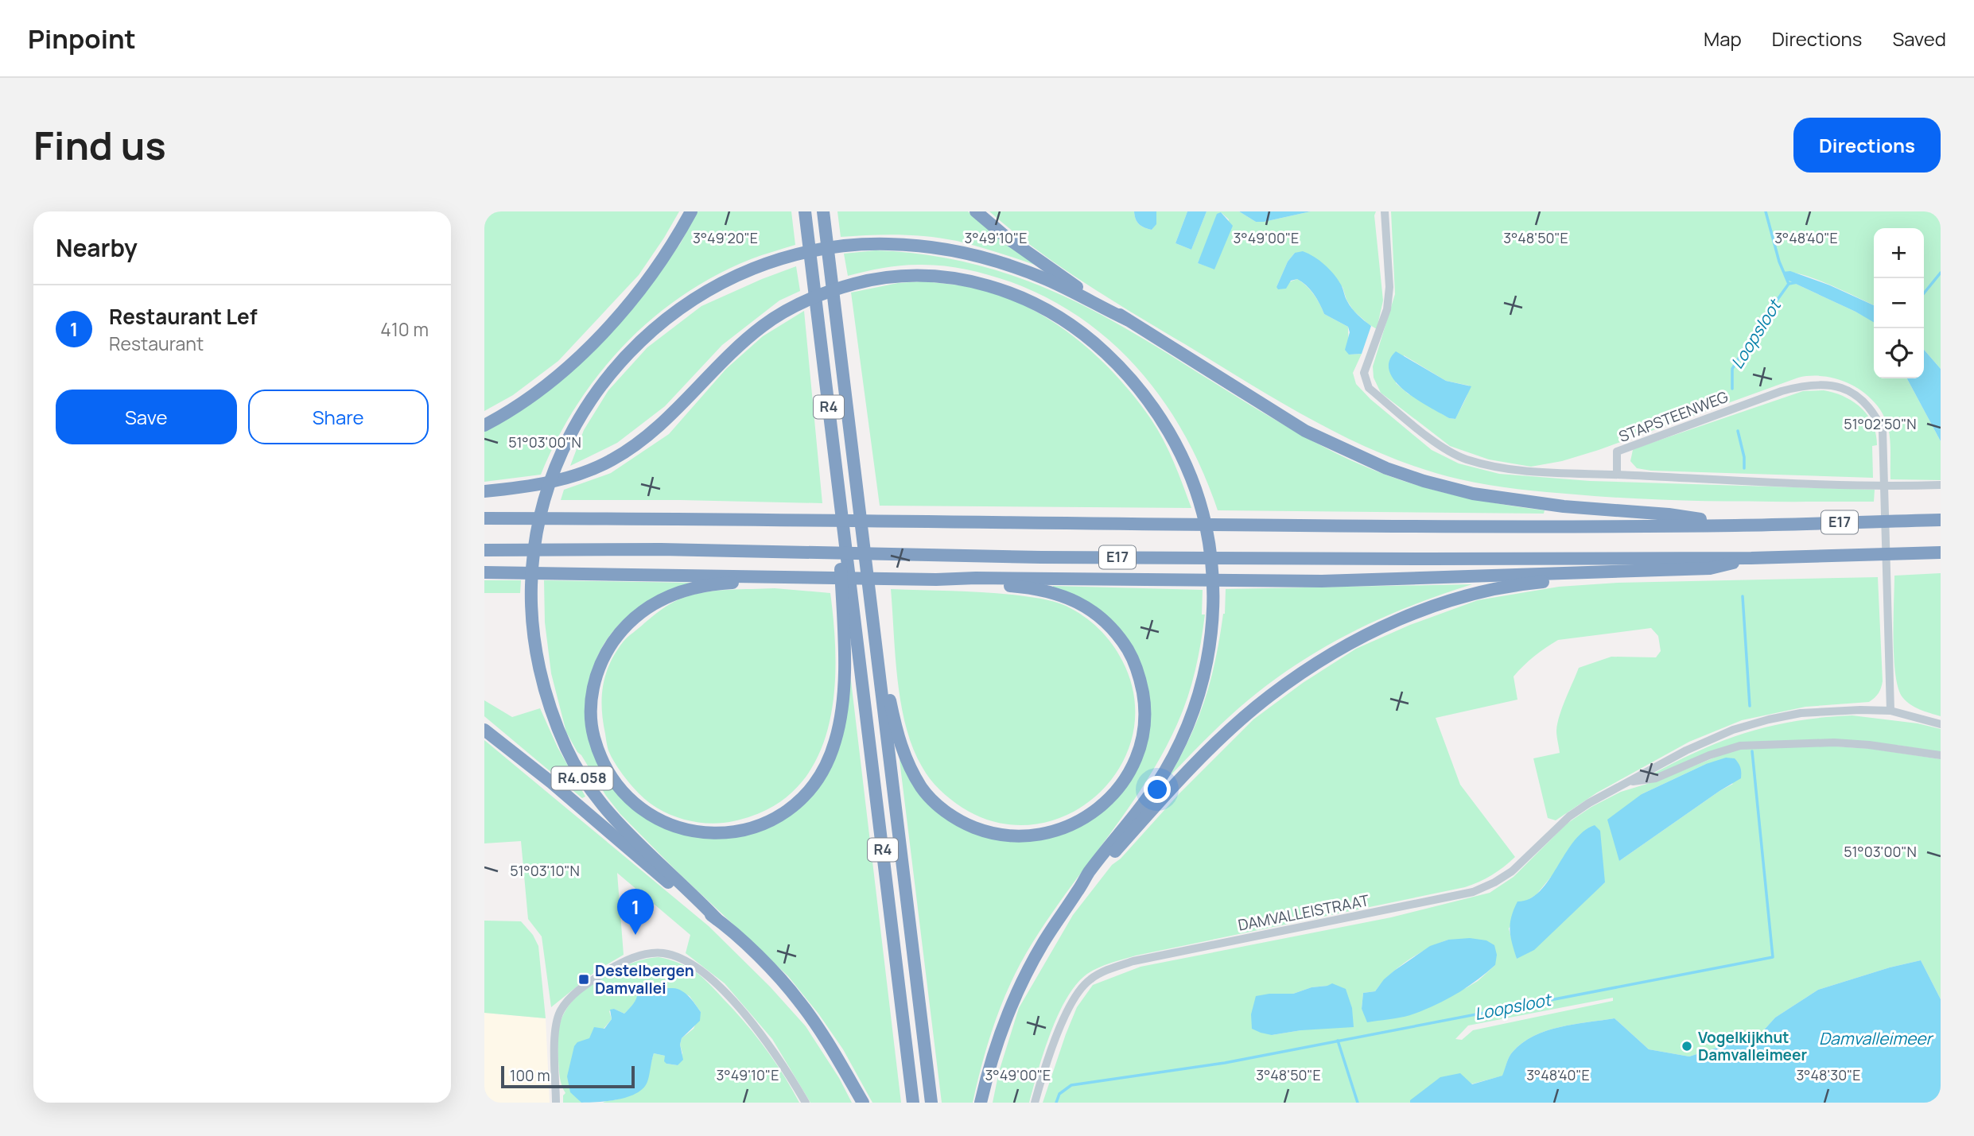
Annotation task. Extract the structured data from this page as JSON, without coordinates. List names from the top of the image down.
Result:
{
  "streets": {
    "highway": ["R4", "E17", "R4.058"],
    "street": ["STAPSTEENWEG", "DAMVALLEISTRAAT"]
  },
  "crossings": [
    ["STAPSTEENWEG", "DAMVALLEISTRAAT"]
  ],
  "water": ["Loopsloot", "Damvalleimeer"],
  "places": {
    "transit": ["Destelbergen Damvallei"],
    "other": ["Vogelkijkhut Damvalleimeer"]
  },
  "scale_bar": "100 m",
  "page": {
    "header": "Pinpoint",
    "nav": ["Map", "Directions", "Saved"],
    "buttons": [
      "Directions",
      ["Save", "Share"]
    ],
    "title": "Find us",
    "heading": "Nearby",
    "map_buttons": ["+", "−"],
    "list": [
      {
        "mark": "1",
        "name": "Restaurant Lef",
        "note": "Restaurant",
        "value": "410 m"
      }
    ],
    "pins": "1",
    "scale": "100 m"
  },
  "coordinates": [
    "3°49'20\"E",
    "3°49'10\"E",
    "3°49'00\"E",
    "3°48'50\"E",
    "3°48'40\"E",
    "51°02'50\"N",
    "51°03'00\"N",
    "51°03'10\"N",
    "3°48'30\"E"
  ]
}
